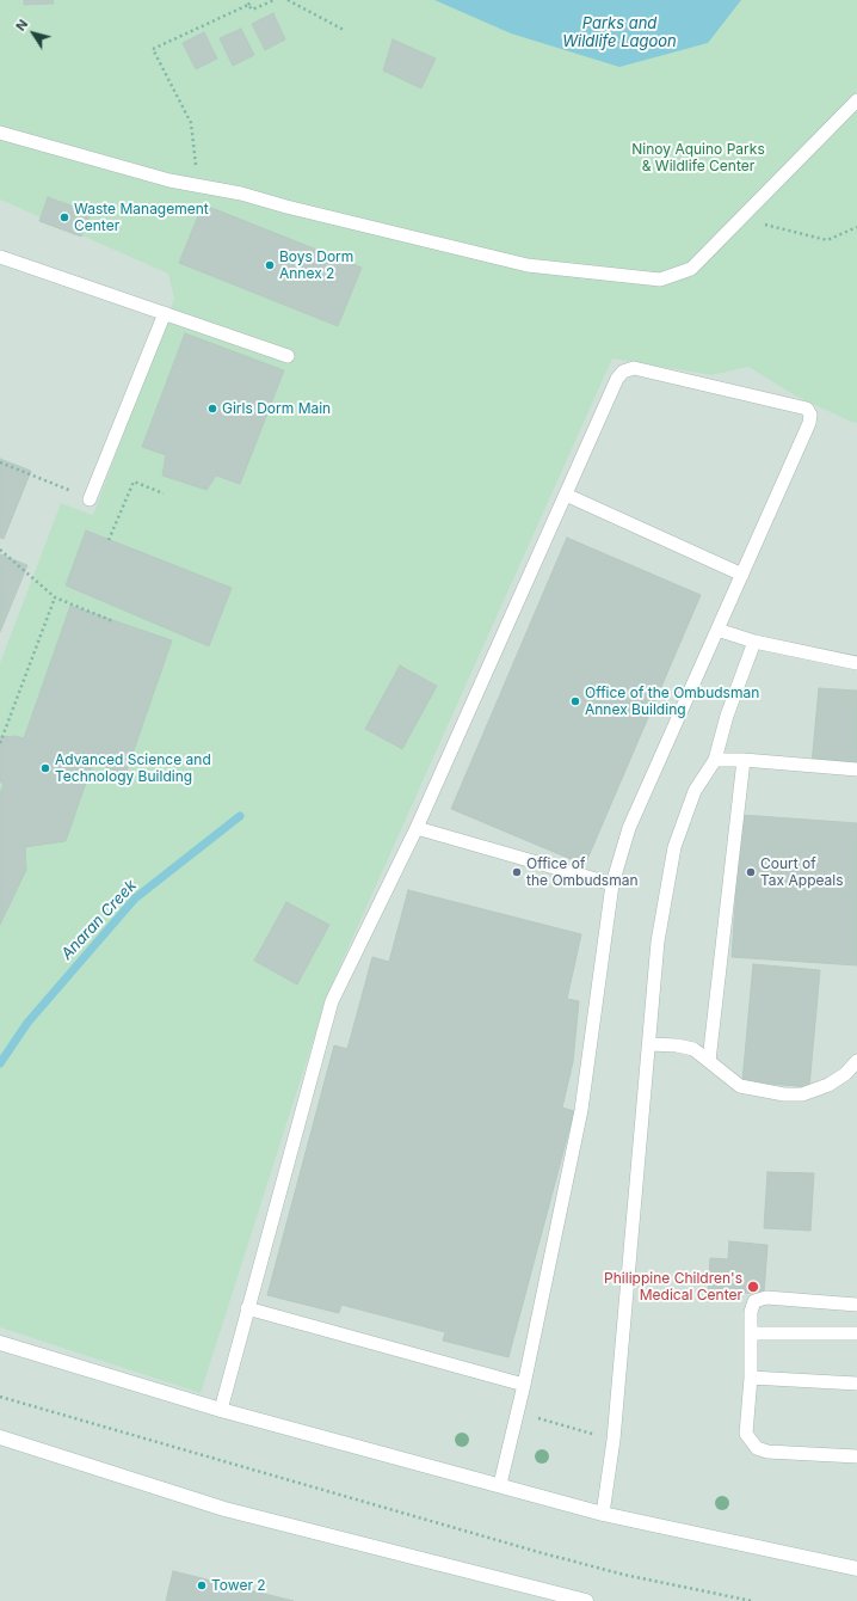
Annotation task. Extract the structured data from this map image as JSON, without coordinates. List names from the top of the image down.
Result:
{
  "water": ["Parks and Wildlife Lagoon", "Anaran Creek"],
  "parks": ["Ninoy Aquino Parks & Wildlife Center"],
  "places": [
    "Waste Management Center",
    "Boys Dorm Annex 2",
    "Girls Dorm Main",
    "Office of the Ombudsman Annex Building",
    "Advanced Science and Technology Building",
    "Office of the Ombudsman",
    "Court of Tax Appeals",
    "Philippine Children's Medical Center",
    "Tower 2"
  ],
  "north": "top left"
}
